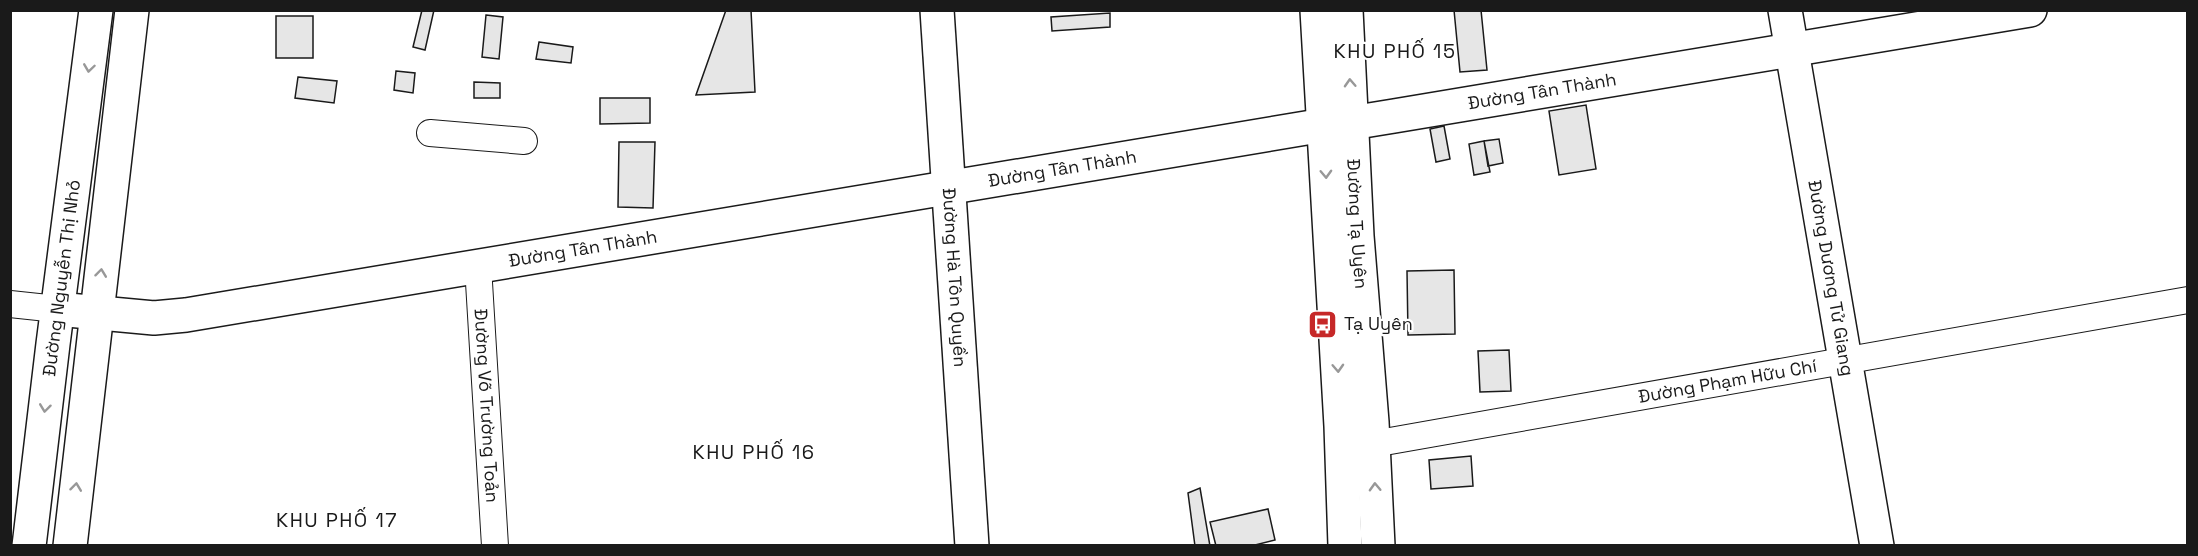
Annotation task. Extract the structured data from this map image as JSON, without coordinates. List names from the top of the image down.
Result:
{
  "streets": {
    "street": [
      "Đường Tân Thành",
      "Đường Tạ Uyên",
      "Đường Nguyễn Thị Nhỏ",
      "Đường Hà Tôn Quyền",
      "Đường Dương Tử Giang",
      "Đường Phạm Hữu Chí",
      "Đường Võ Trường Toản"
    ]
  },
  "crossings": [
    ["Đường Tân Thành", "Đường Tạ Uyên"],
    ["Đường Tân Thành", "Đường Nguyễn Thị Nhỏ"],
    ["Đường Tân Thành", "Đường Hà Tôn Quyền"],
    ["Đường Tân Thành", "Đường Dương Tử Giang"],
    ["Đường Tân Thành", "Đường Võ Trường Toản"],
    ["Đường Tạ Uyên", "Đường Phạm Hữu Chí"],
    ["Đường Dương Tử Giang", "Đường Phạm Hữu Chí"]
  ],
  "districts": ["KHU PHỐ 15", "KHU PHỐ 16", "KHU PHỐ 17"],
  "places": {
    "bus stop": ["Tạ Uyên"]
  }
}
